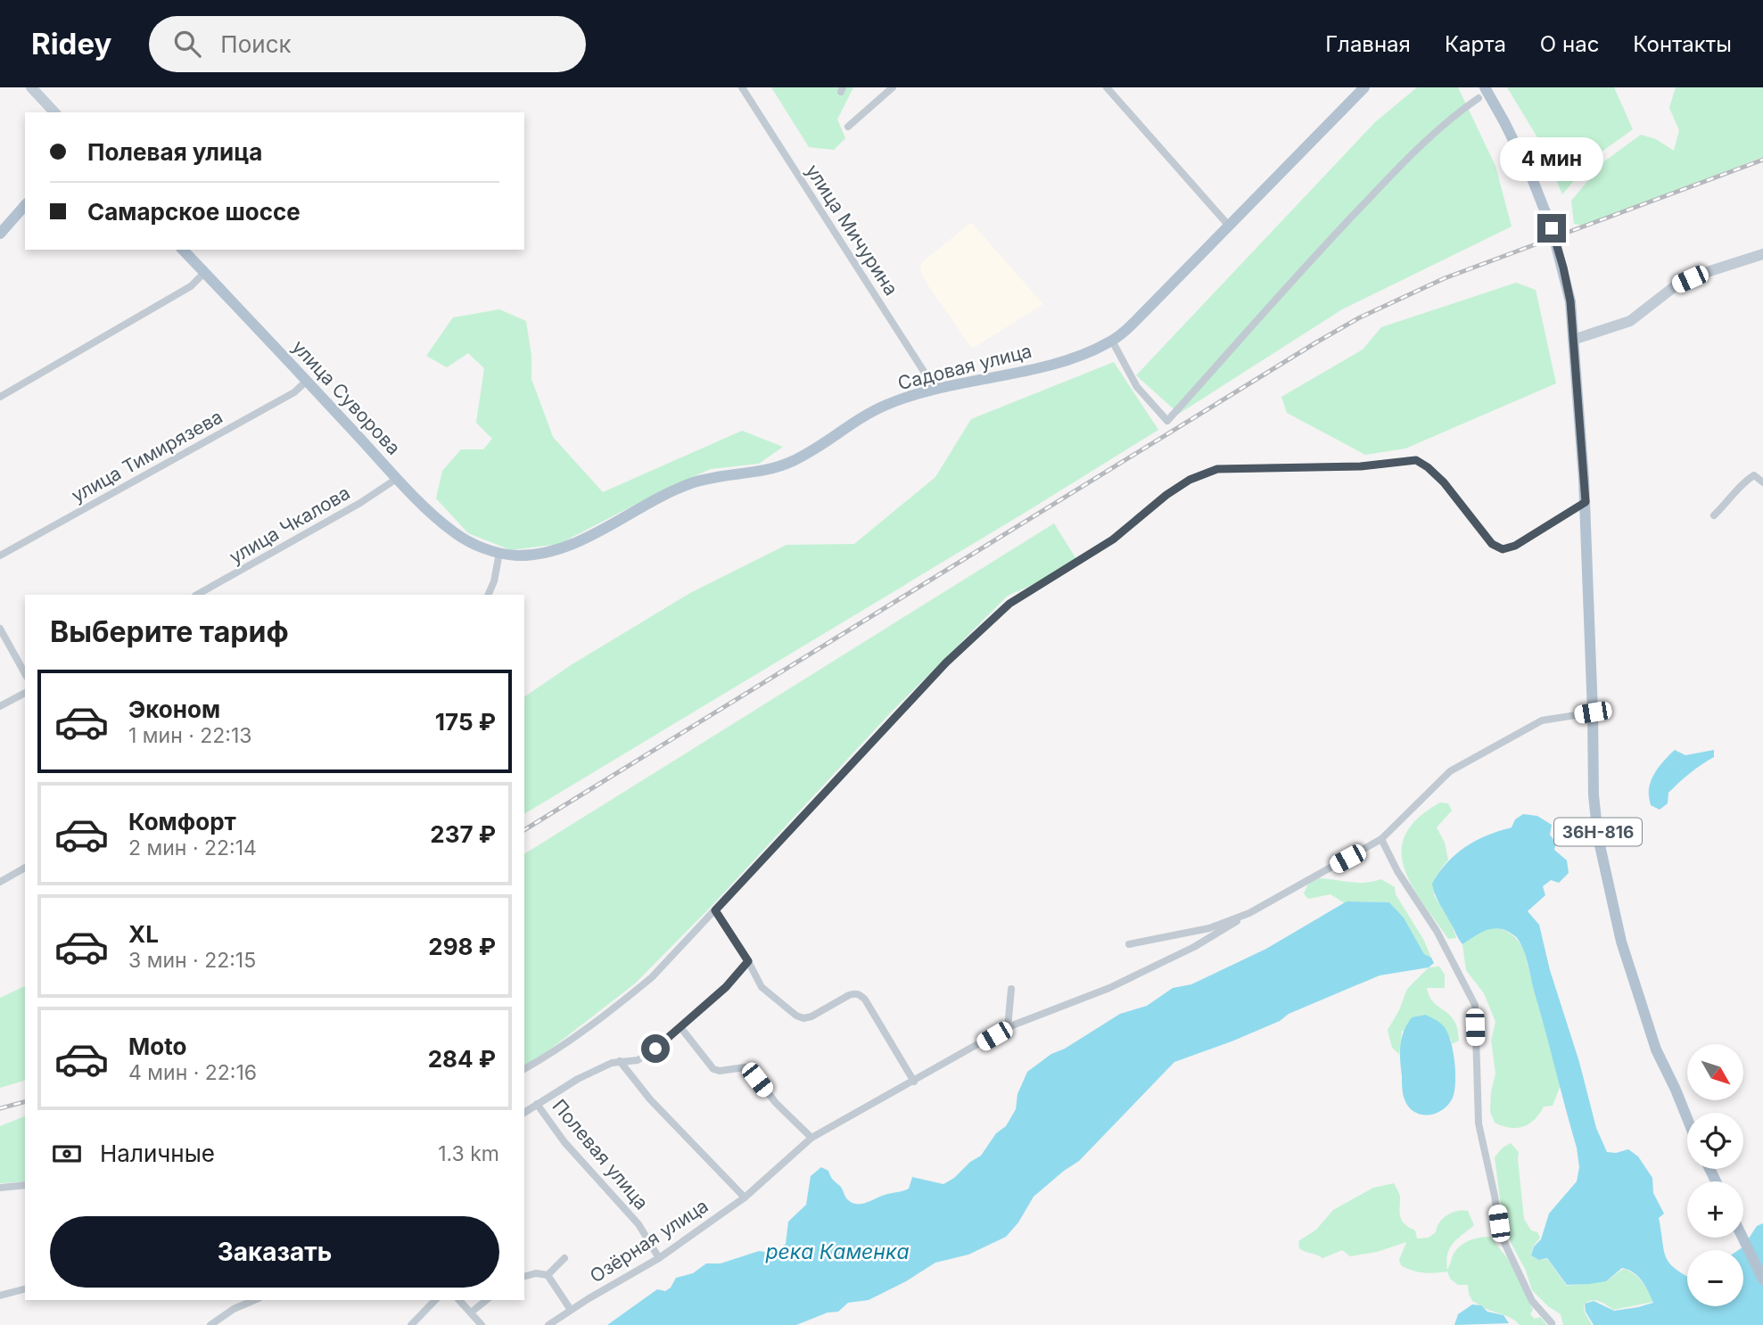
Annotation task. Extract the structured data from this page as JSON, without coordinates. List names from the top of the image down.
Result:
{
  "streets": {
    "main road": ["Садовая улица", "улица Суворова", "36Н-816"],
    "street": [
      "улица Мичурина",
      "улица Тимирязева",
      "улица Чкалова",
      "Полевая улица",
      "Озёрная улица"
    ]
  },
  "crossings": [
    ["улица Мичурина", "Садовая улица"],
    ["Садовая улица", "улица Суворова"],
    ["улица Суворова", "улица Тимирязева"],
    ["улица Суворова", "улица Чкалова"],
    ["Полевая улица", "Озёрная улица"]
  ],
  "water": ["река Каменка"],
  "north": "bottom right",
  "page": {
    "header": "Ridey",
    "search": "Поиск",
    "nav": [
      "Главная",
      "Карта",
      "О нас",
      "Контакты"
    ],
    "banner": ["Полевая улица", "Самарское шоссе"],
    "bubble": "4 мин",
    "heading": "Выберите тариф",
    "list": [
      {
        "name": "Эконом",
        "note": "1 мин · 22:13",
        "value": "175 ₽"
      },
      {
        "name": "Комфорт",
        "note": "2 мин · 22:14",
        "value": "237 ₽"
      },
      {
        "name": "XL",
        "note": "3 мин · 22:15",
        "value": "298 ₽"
      },
      {
        "name": "Moto",
        "note": "4 мин · 22:16",
        "value": "284 ₽"
      }
    ],
    "map_buttons": ["+", "−"],
    "pay": ["Наличные", "1.3 km"],
    "buttons": "Заказать"
  }
}
